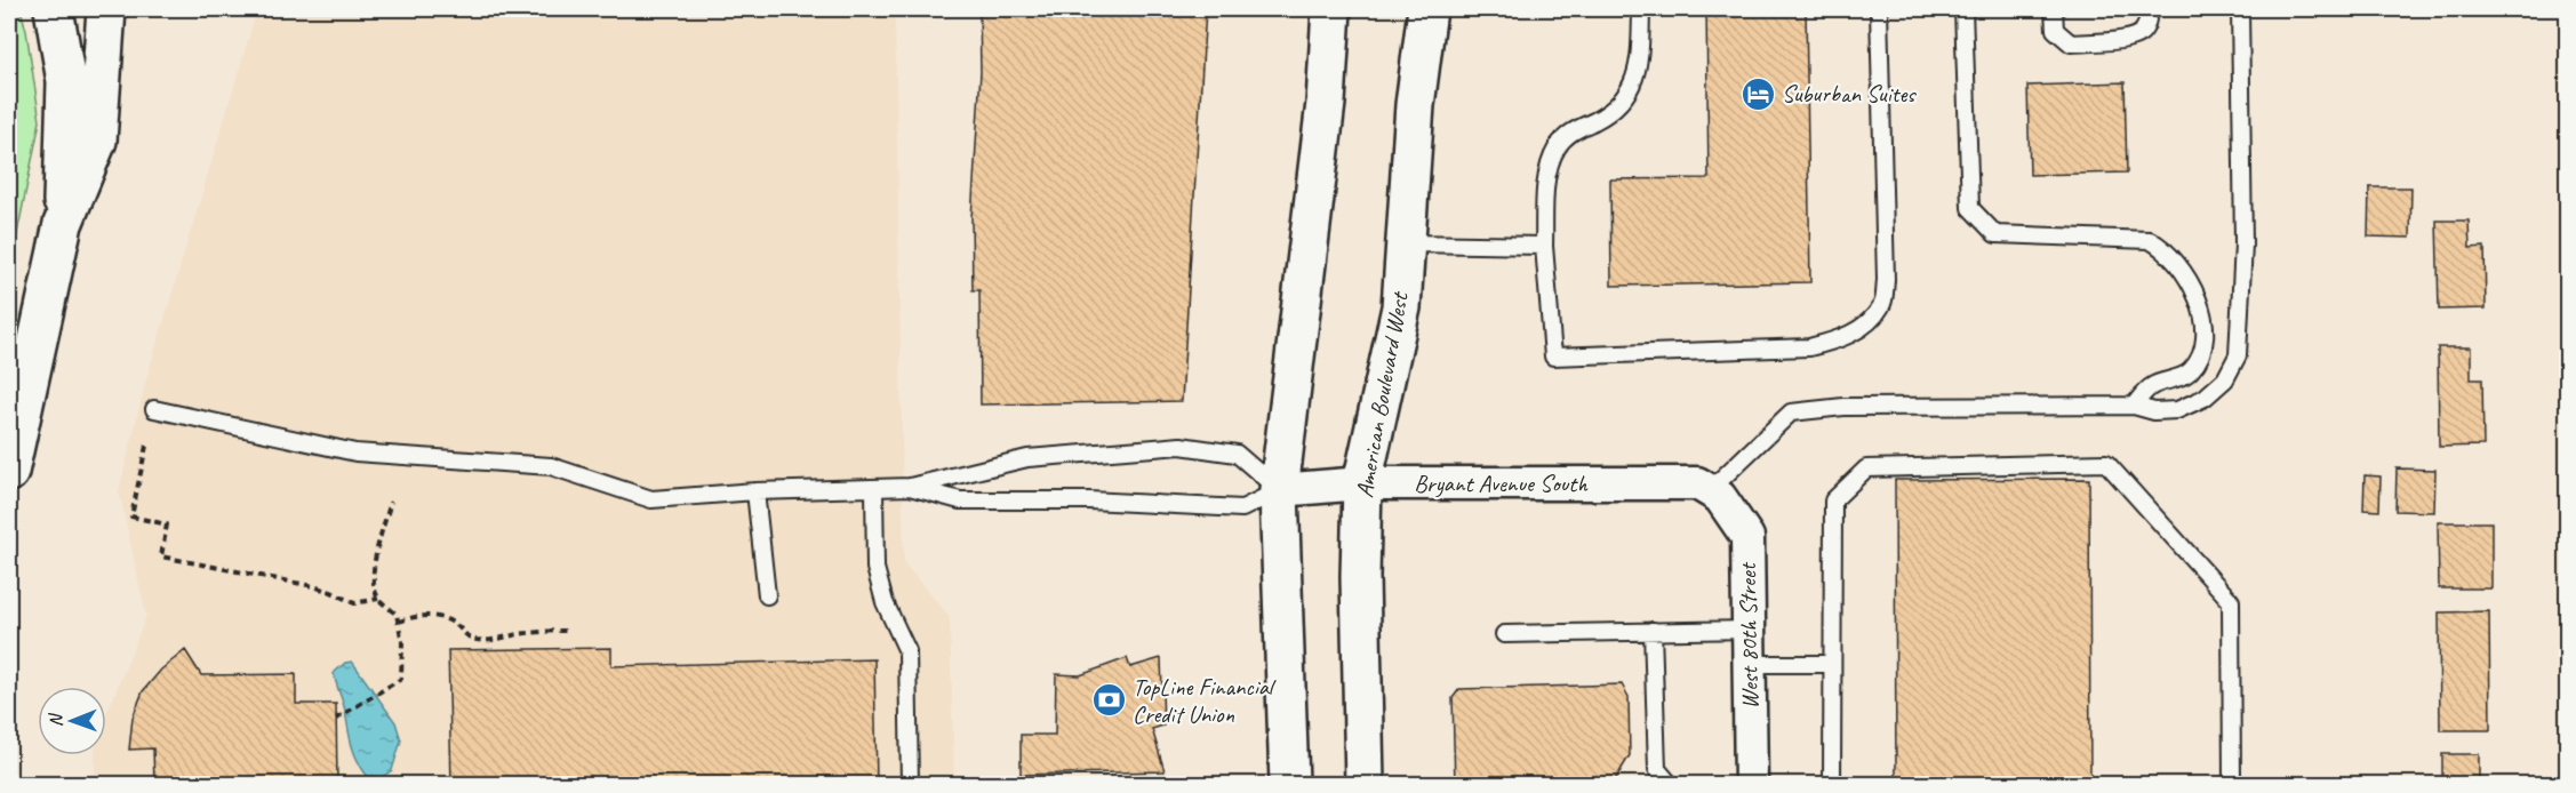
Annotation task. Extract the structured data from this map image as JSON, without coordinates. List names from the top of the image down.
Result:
{
  "streets": {
    "main road": ["American Boulevard West"],
    "street": ["Bryant Avenue South", "West 80th Street"]
  },
  "crossings": [
    ["American Boulevard West", "Bryant Avenue South"],
    ["Bryant Avenue South", "West 80th Street"]
  ],
  "places": {
    "hotel": ["Suburban Suites"],
    "bank": ["TopLine Financial Credit Union"]
  },
  "north": "left"
}
